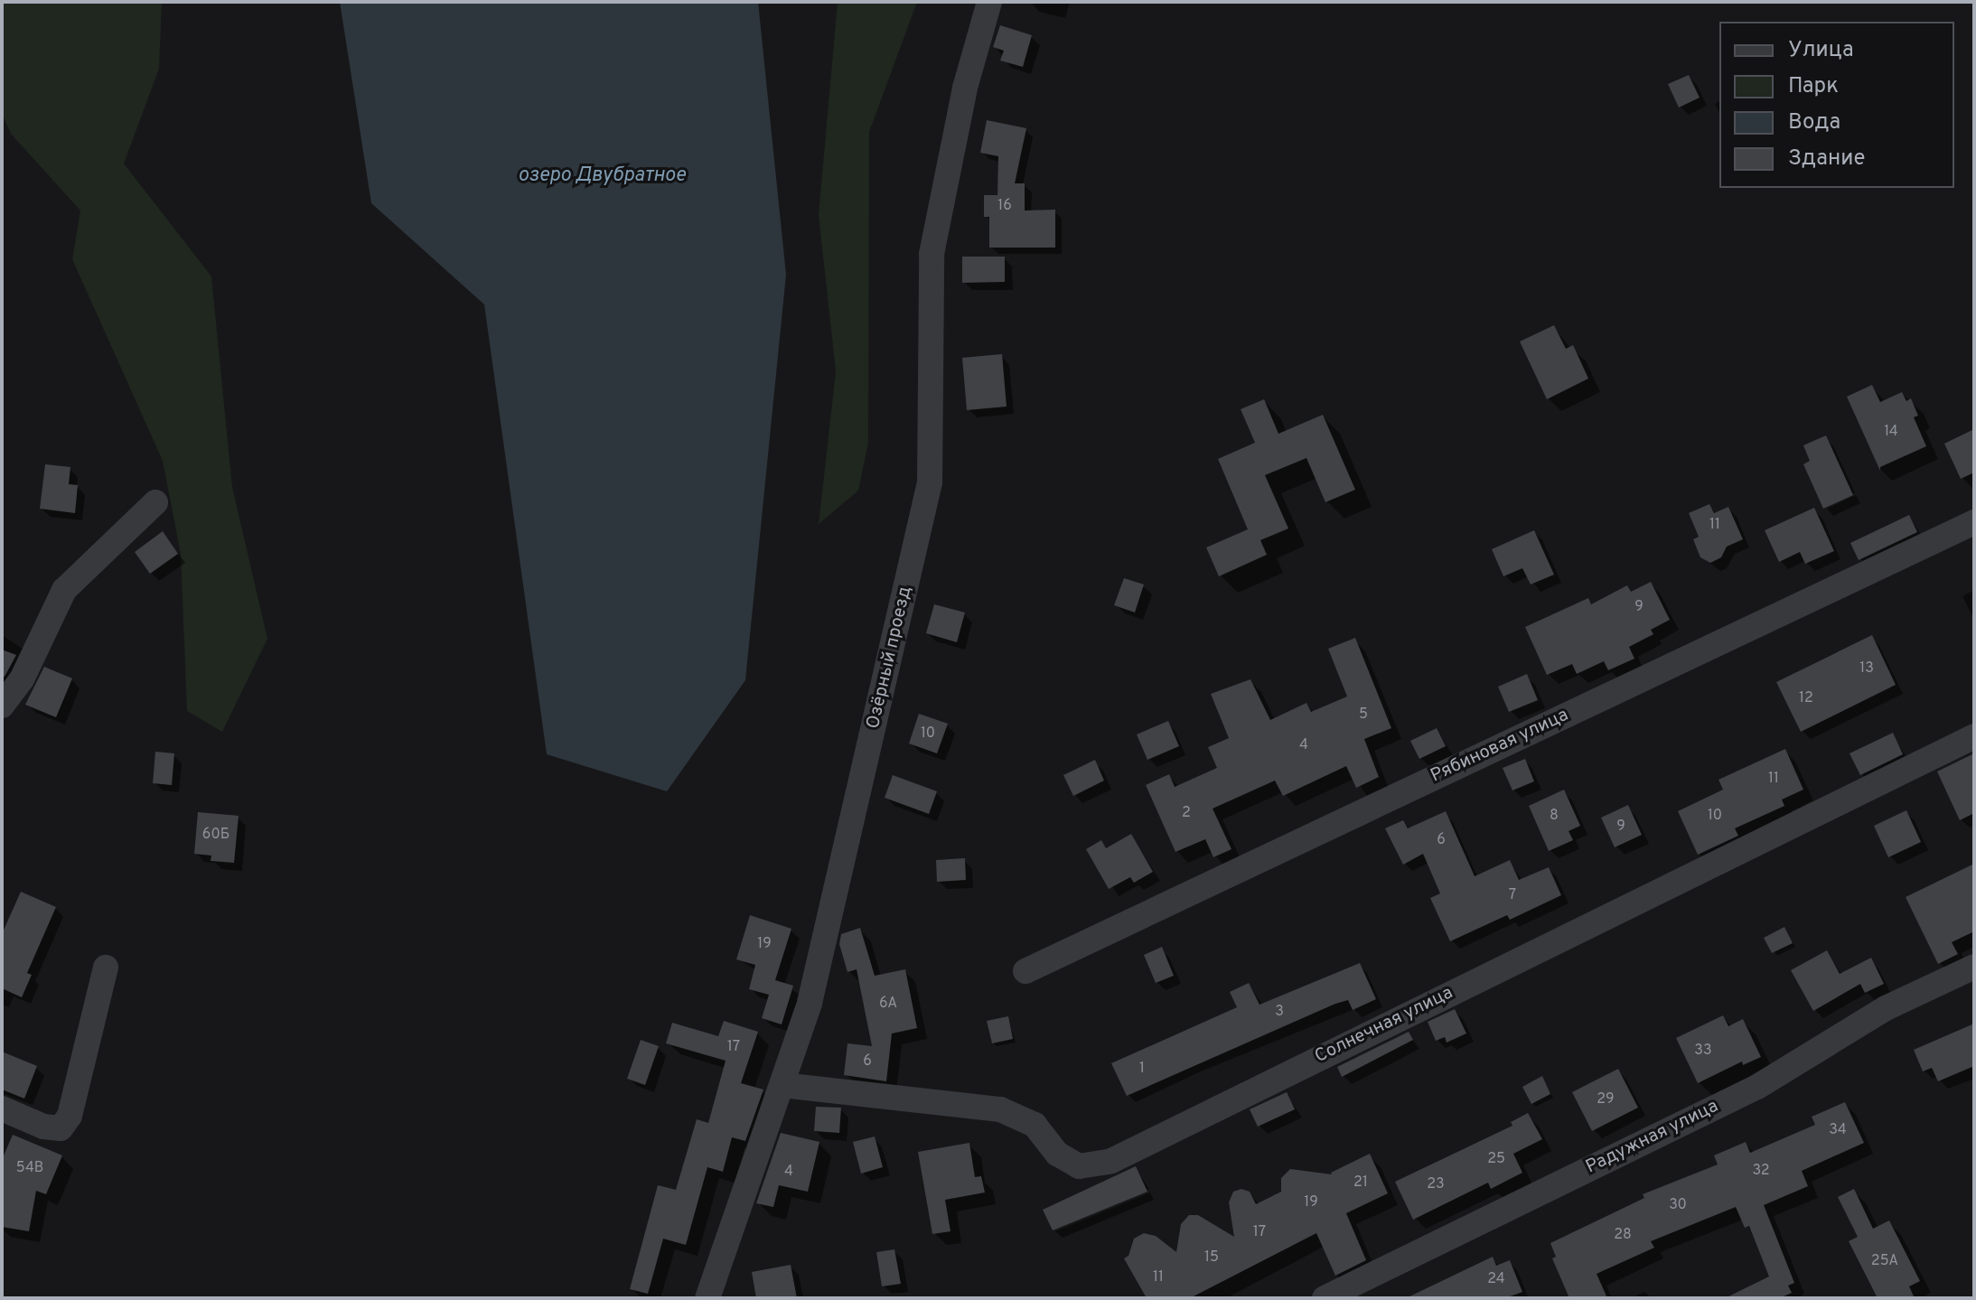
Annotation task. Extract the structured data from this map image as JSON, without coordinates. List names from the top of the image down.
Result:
{
  "streets": {
    "street": [
      "Озёрный проезд",
      "Рябиновая улица",
      "Солнечная улица",
      "Радужная улица"
    ]
  },
  "crossings": [
    ["Озёрный проезд", "Солнечная улица"]
  ],
  "water": ["озеро Двубратное"],
  "house_numbers": [
    "16",
    "14",
    "11",
    "9",
    "13",
    "12",
    "5",
    "10",
    "4",
    "11",
    "2",
    "8",
    "10",
    "9",
    "60Б",
    "6",
    "7",
    "19",
    "6А",
    "3",
    "17",
    "33",
    "6",
    "1",
    "29",
    "34",
    "25",
    "54В",
    "32",
    "4",
    "21",
    "23",
    "19",
    "30",
    "17",
    "28",
    "15",
    "25А",
    "11",
    "24"
  ],
  "legend": [
    "Улица",
    "Парк",
    "Вода",
    "Здание"
  ]
}
